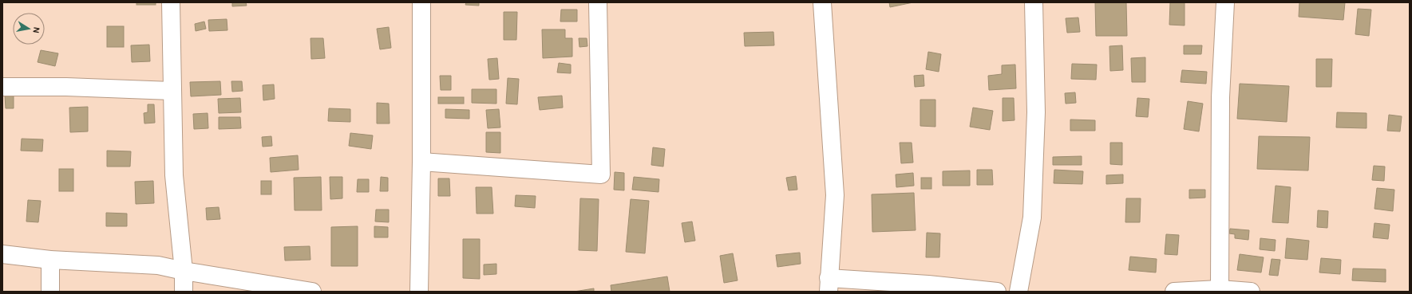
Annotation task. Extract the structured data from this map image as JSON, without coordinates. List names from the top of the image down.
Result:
{
  "north": "right"
}
